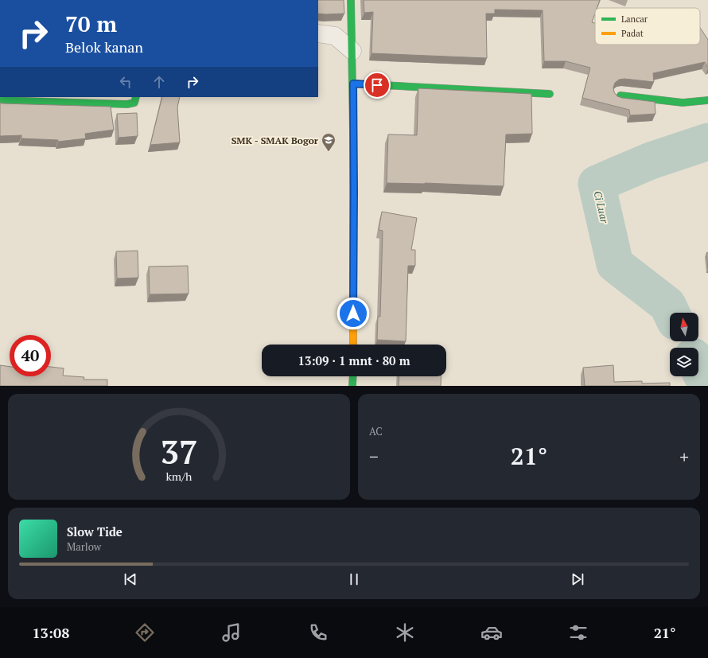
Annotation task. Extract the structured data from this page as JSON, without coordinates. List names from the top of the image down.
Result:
{
  "water": ["Ci Luar"],
  "places": {
    "school or university": ["SMK - SMAK Bogor"]
  },
  "legend": ["Lancar", "Padat"],
  "north": "top",
  "page": {
    "turn": ["70 m", "Belok kanan"],
    "limit": "40",
    "trip": "13:09 · 1 mnt · 80 m",
    "tile": "AC",
    "heat": ["−", "21°", "+"],
    "song": ["Slow Tide", "Marlow"],
    "tabs": ["13:08", "21°"],
    "gauge": ["37", "km/h"]
  }
}
